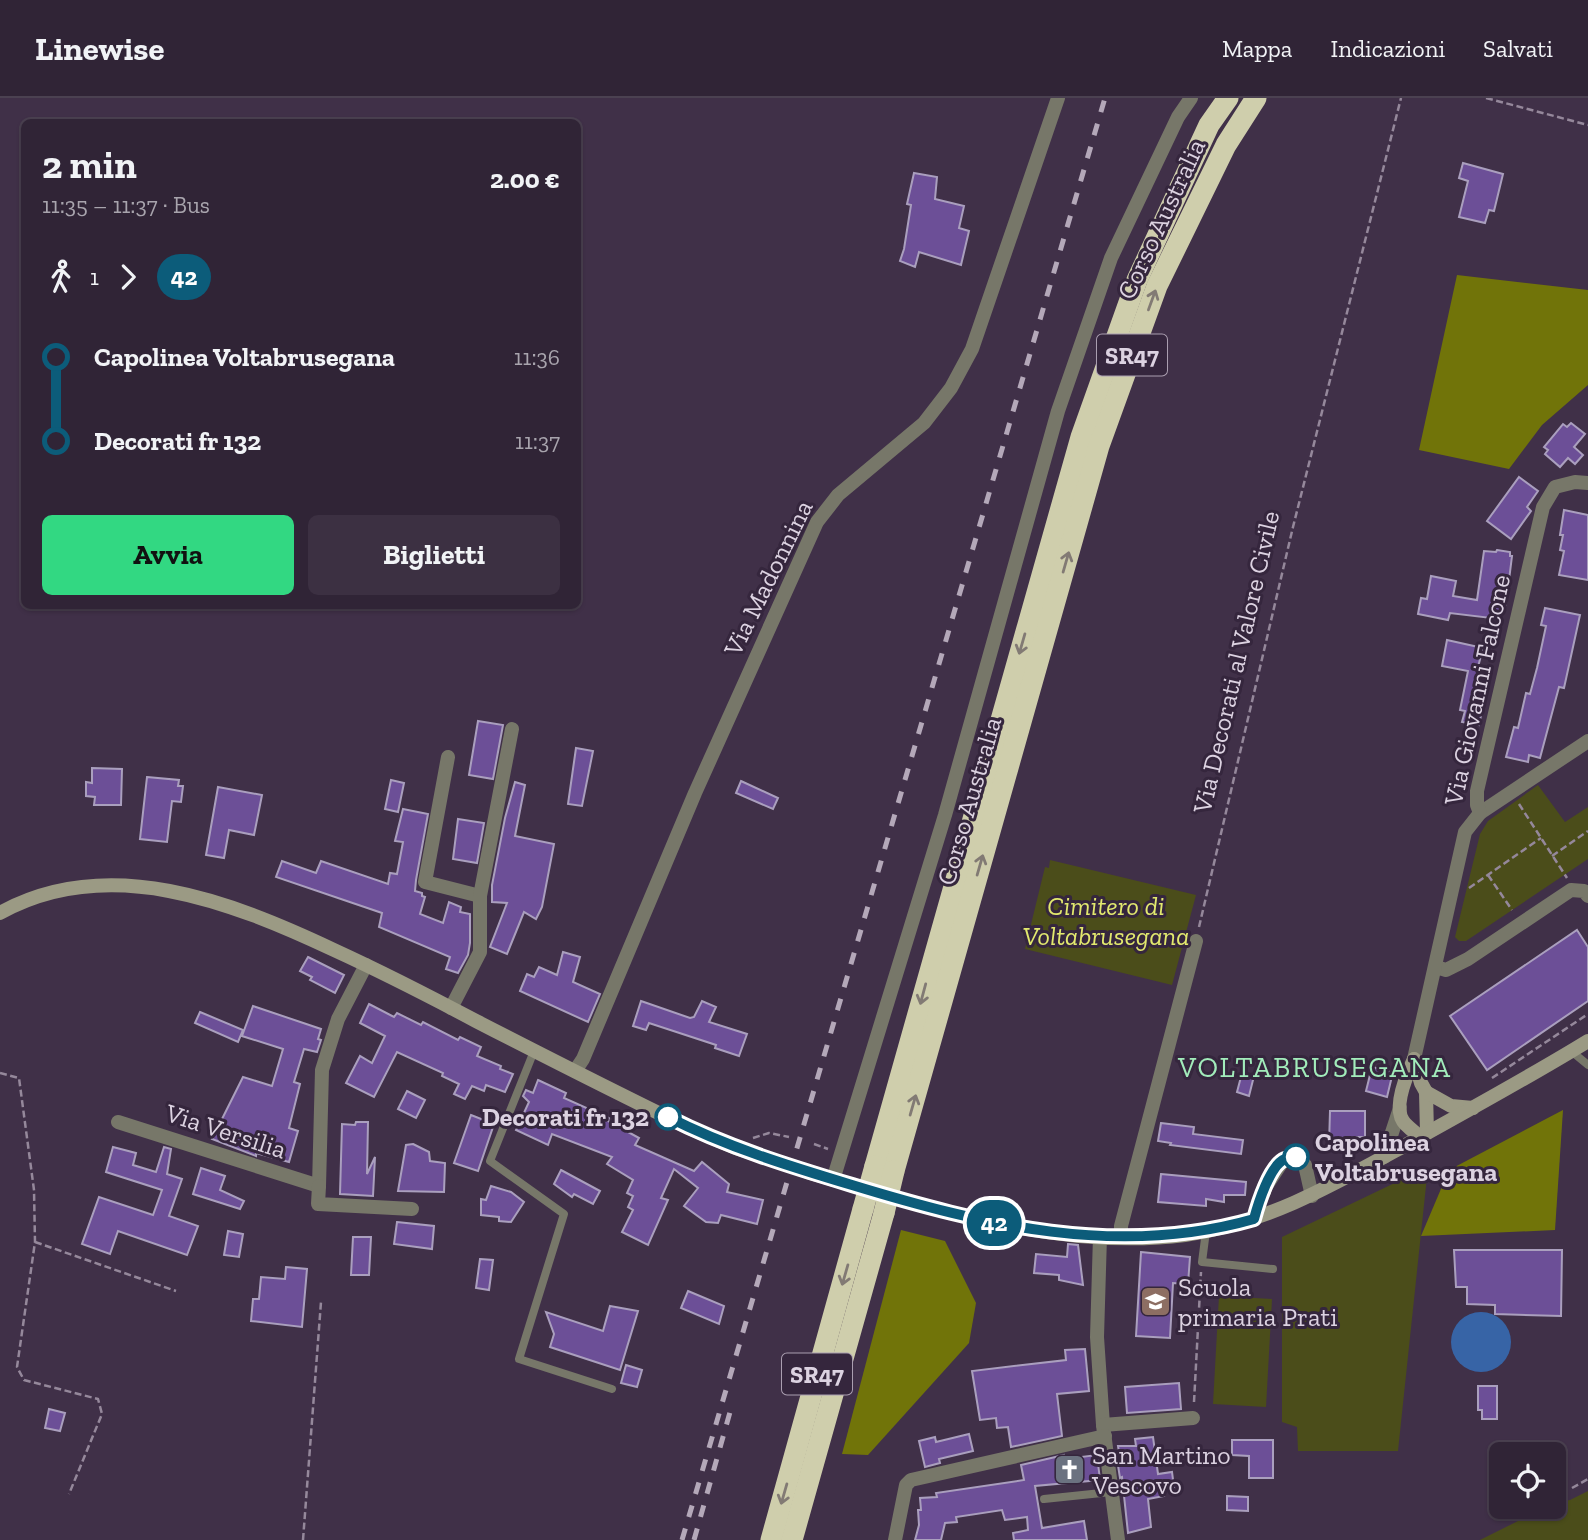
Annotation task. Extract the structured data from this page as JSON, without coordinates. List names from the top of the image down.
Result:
{
  "streets": {
    "highway": ["Corso Australia", "SR47"],
    "street": ["Via Madonnina", "Via Giovanni Falcone", "Via Versilia"],
    "path": ["Via Decorati al Valore Civile"]
  },
  "districts": ["VOLTABRUSEGANA"],
  "parks": ["Cimitero di Voltabrusegana"],
  "places": {
    "other": ["Decorati fr 132", "Capolinea Voltabrusegana"],
    "school or university": ["Scuola primaria Prati"],
    "church": ["San Martino Vescovo"]
  },
  "lines": ["bus line 42"],
  "page": {
    "header": "Linewise",
    "nav": ["Mappa", "Indicazioni", "Salvati"],
    "on_map": "42",
    "heading": ["2 min", "11:35 – 11:37 · Bus", "2.00 €"],
    "legs": ["1", "42"],
    "list": [
      {
        "name": "Capolinea Voltabrusegana",
        "value": "11:36"
      },
      {
        "name": "Decorati fr 132",
        "value": "11:37"
      }
    ],
    "buttons": ["Avvia", "Biglietti"]
  }
}
